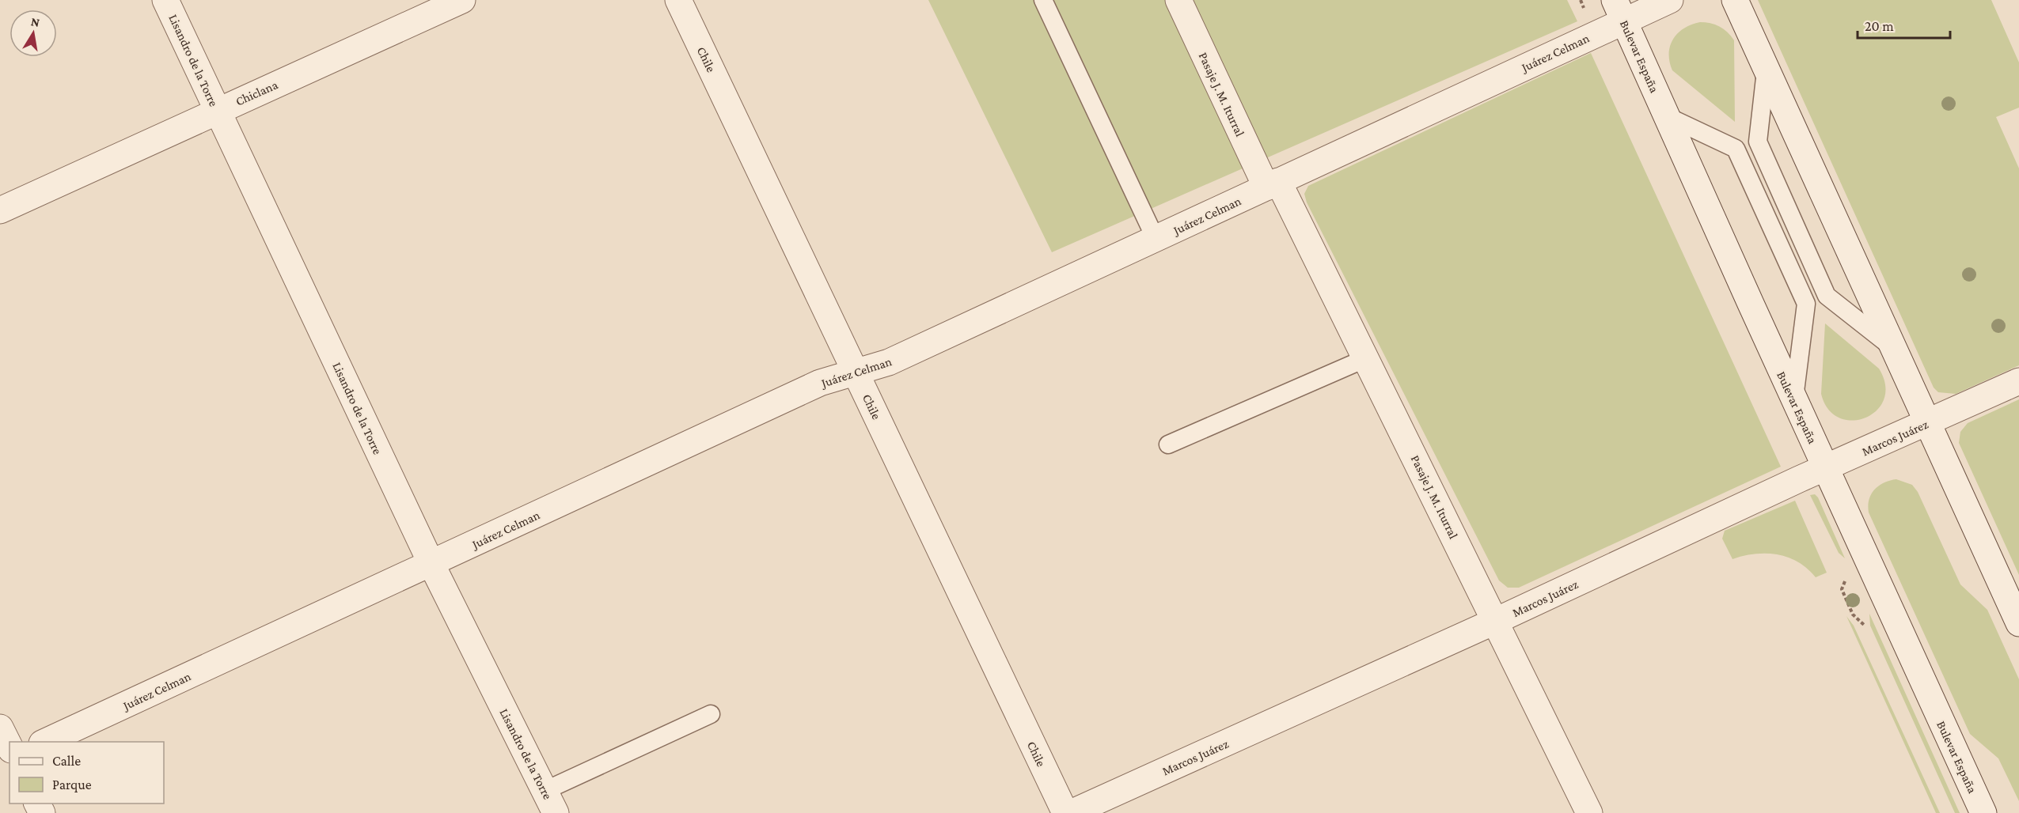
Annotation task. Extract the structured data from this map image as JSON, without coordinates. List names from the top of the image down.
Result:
{
  "streets": {
    "street": [
      "Juárez Celman",
      "Bulevar España",
      "Chile",
      "Lisandro de la Torre",
      "Chiclana",
      "Pasaje J. M. Iturral",
      "Marcos Juárez"
    ]
  },
  "crossings": [
    ["Juárez Celman", "Bulevar España"],
    ["Juárez Celman", "Chile"],
    ["Juárez Celman", "Lisandro de la Torre"],
    ["Juárez Celman", "Pasaje J. M. Iturral"],
    ["Bulevar España", "Marcos Juárez"],
    ["Lisandro de la Torre", "Chiclana"],
    ["Pasaje J. M. Iturral", "Marcos Juárez"]
  ],
  "legend": ["Calle", "Parque"],
  "scale_bar": "20 m",
  "north": "top"
}
